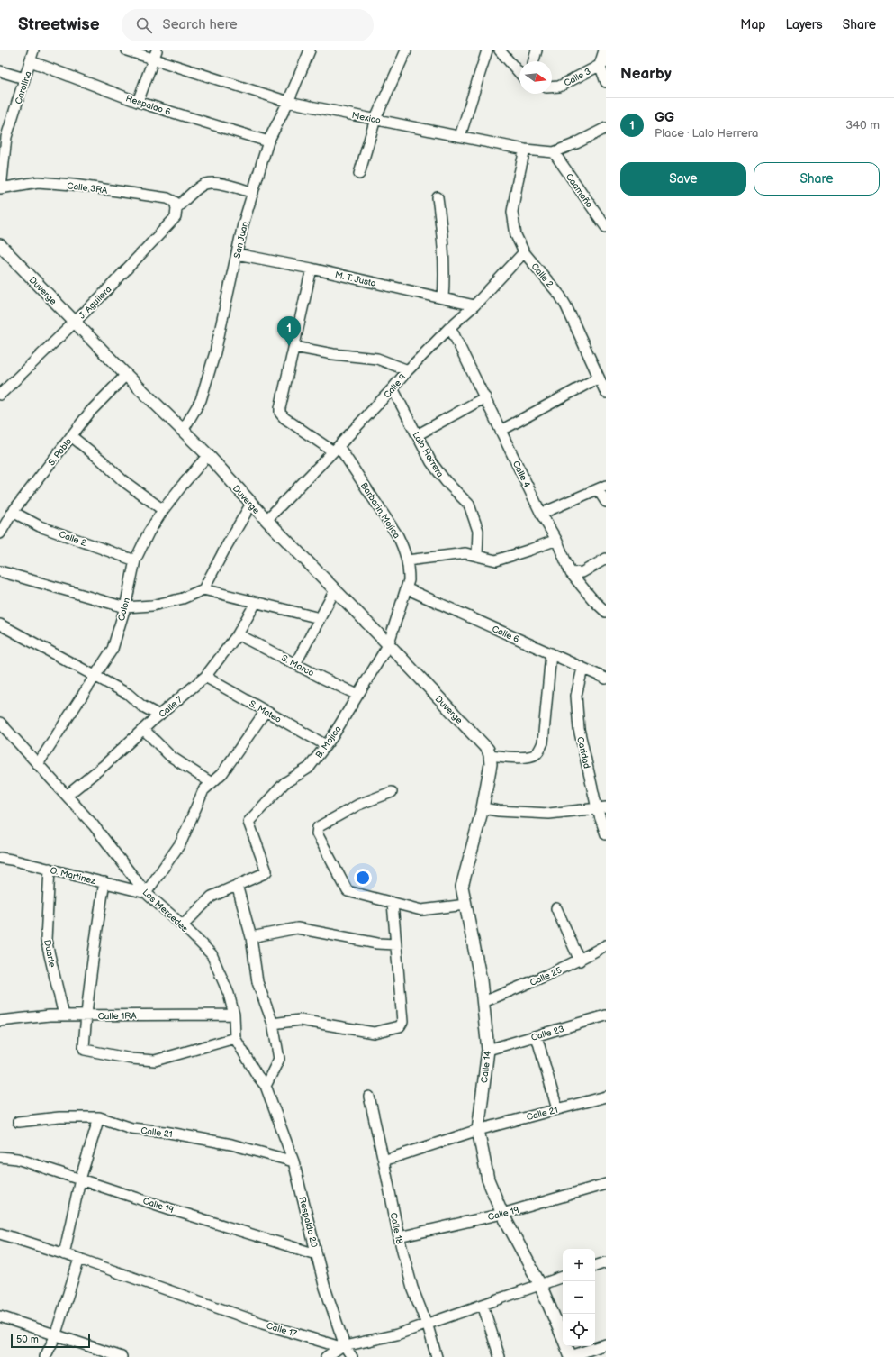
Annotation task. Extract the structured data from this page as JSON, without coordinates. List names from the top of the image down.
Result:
{
  "streets": {
    "street": [
      "Calle 3",
      "Carolina",
      "Respaldo 6",
      "Mexico",
      "Calle 3RA",
      "Caamaño",
      "San Juan",
      "Calle 2",
      "M. T. Justo",
      "Duverge",
      "J. Aguilera",
      "Calle 9",
      "S. Pablo",
      "Lalo Herrera",
      "Calle 4",
      "Barbarin Mojica",
      "Colon",
      "Calle 6",
      "S. Marco",
      "Calle 7",
      "S. Mateo",
      "B. Mojica",
      "Caridad",
      "O. Martinez",
      "Las Mercedes",
      "Duarte",
      "Calle 25",
      "Calle 1RA",
      "Calle 23",
      "Calle 14",
      "Calle 21",
      "Calle 19",
      "Respaldo 20",
      "Calle 18",
      "Calle 17"
    ]
  },
  "crossings": [
    ["Carolina", "Respaldo 6"],
    ["Carolina", "Calle 3RA"],
    ["Respaldo 6", "San Juan"],
    ["Mexico", "Caamaño"],
    ["Mexico", "San Juan"],
    ["Mexico", "Calle 2"],
    ["Calle 3RA", "J. Aguilera"],
    ["San Juan", "M. T. Justo"],
    ["San Juan", "Duverge"],
    ["Calle 2", "Calle 9"],
    ["Calle 2", "S. Pablo"],
    ["Calle 2", "Colon"],
    ["M. T. Justo", "Calle 9"],
    ["Duverge", "J. Aguilera"],
    ["Duverge", "Calle 9"],
    ["Duverge", "S. Pablo"],
    ["Duverge", "Colon"],
    ["Duverge", "B. Mojica"],
    ["Duverge", "Calle 14"],
    ["Calle 9", "Lalo Herrera"],
    ["Calle 9", "Calle 4"],
    ["Calle 9", "Barbarin Mojica"],
    ["Barbarin Mojica", "Calle 6"],
    ["Barbarin Mojica", "B. Mojica"],
    ["Colon", "Las Mercedes"],
    ["Calle 6", "B. Mojica"],
    ["Calle 6", "Caridad"],
    ["S. Marco", "Calle 7"],
    ["S. Marco", "B. Mojica"],
    ["Calle 7", "S. Mateo"],
    ["Calle 7", "Las Mercedes"],
    ["S. Mateo", "B. Mojica"],
    ["O. Martinez", "Las Mercedes"],
    ["O. Martinez", "Duarte"],
    ["Las Mercedes", "Calle 1RA"],
    ["Las Mercedes", "Respaldo 20"],
    ["Duarte", "Calle 1RA"],
    ["Calle 25", "Calle 14"],
    ["Calle 23", "Calle 14"],
    ["Calle 14", "Calle 21"],
    ["Calle 14", "Calle 19"],
    ["Calle 14", "Calle 17"],
    ["Calle 21", "Respaldo 20"],
    ["Calle 21", "Calle 18"],
    ["Calle 19", "Respaldo 20"],
    ["Calle 19", "Calle 18"],
    ["Respaldo 20", "Calle 17"],
    ["Calle 18", "Calle 17"]
  ],
  "scale_bar": "50 m",
  "north": "right",
  "page": {
    "header": "Streetwise",
    "search": "Search here",
    "nav": ["Map", "Layers", "Share"],
    "heading": "Nearby",
    "list": [
      {
        "mark": "1",
        "name": "GG",
        "note": "Place · Lalo Herrera",
        "value": "340 m"
      }
    ],
    "buttons": ["Save", "Share"],
    "pins": "1",
    "map_buttons": ["+", "−"],
    "scale": "50 m"
  }
}
